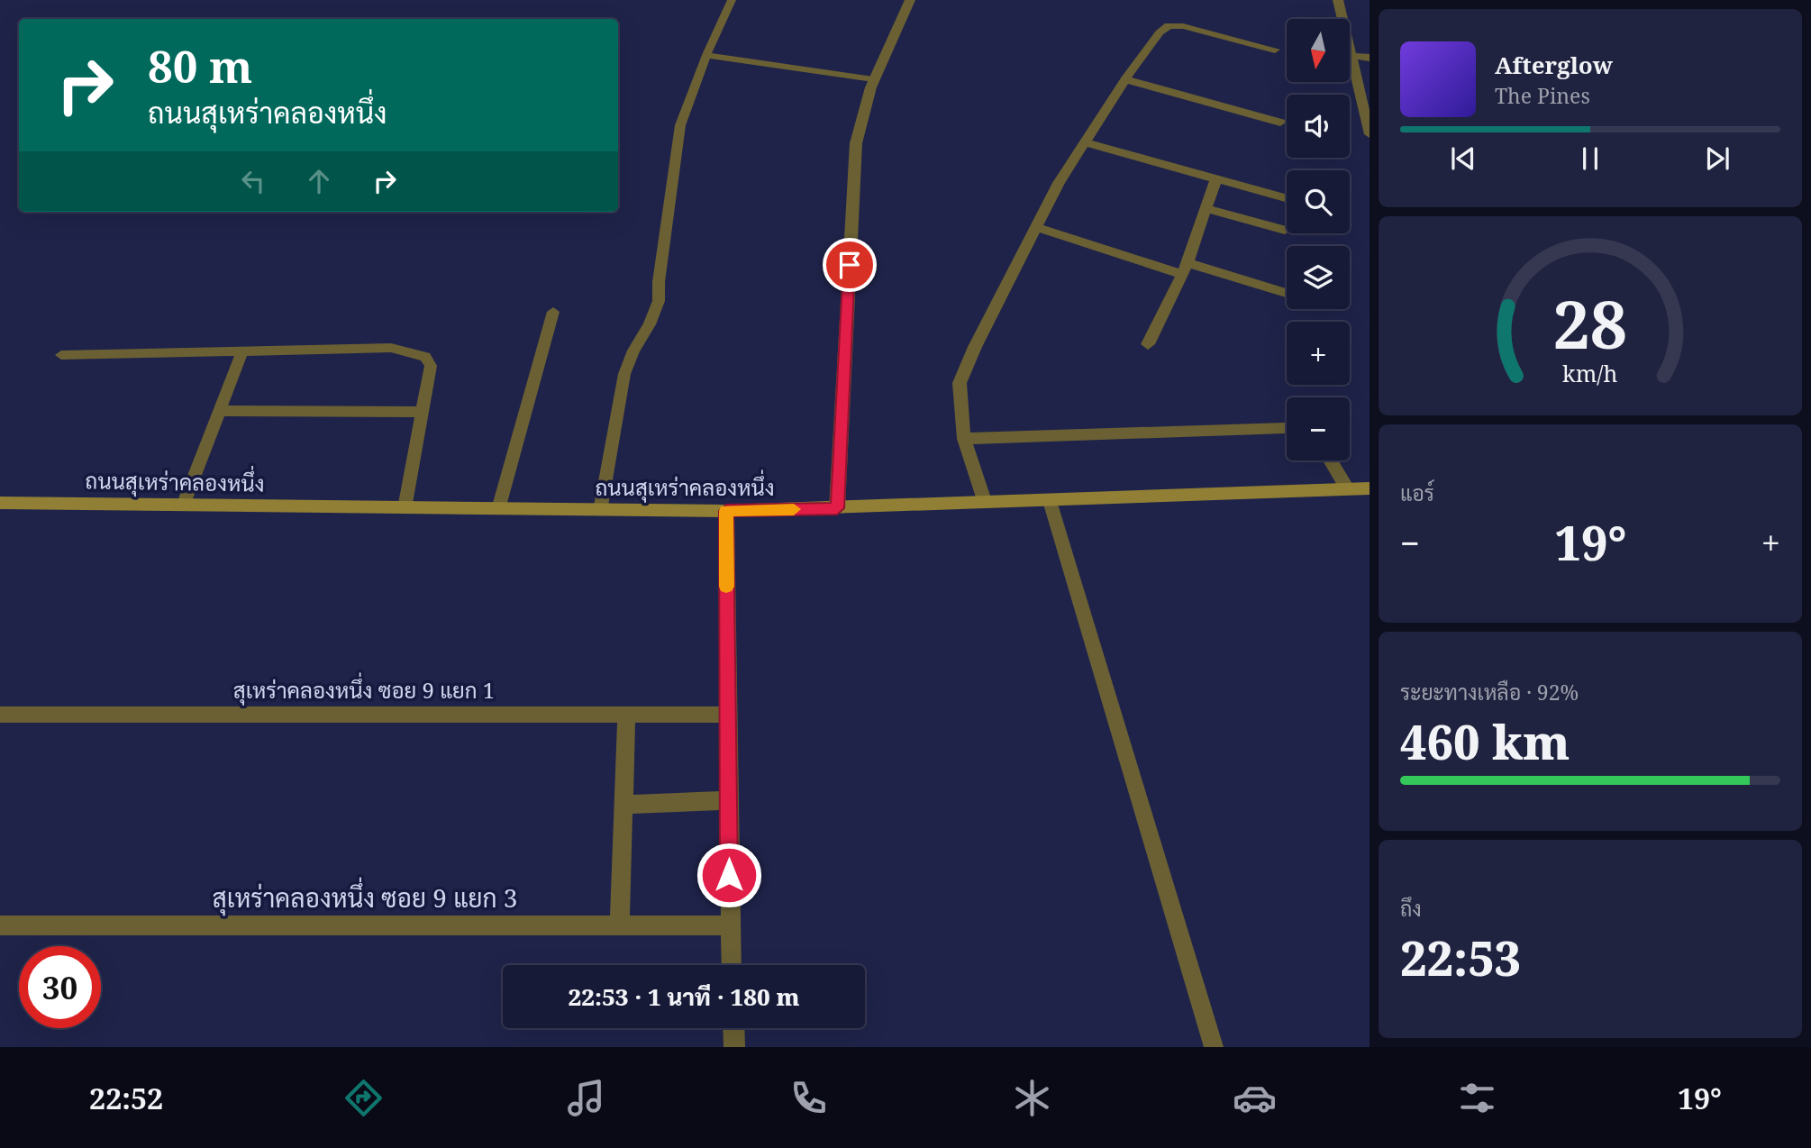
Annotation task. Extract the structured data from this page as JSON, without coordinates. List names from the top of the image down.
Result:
{
  "streets": {
    "main road": ["ถนนสุเหร่าคลองหนึ่ง"],
    "street": ["สุเหร่าคลองหนึ่ง ซอย 9 แยก 1", "สุเหร่าคลองหนึ่ง ซอย 9 แยก 3"]
  },
  "north": "bottom",
  "page": {
    "map_buttons": ["+", "−"],
    "turn": ["80 m", "ถนนสุเหร่าคลองหนึ่ง"],
    "song": ["Afterglow", "The Pines"],
    "tile": [
      "แอร์",
      ["ระยะทางเหลือ · 92%", "460 km"],
      ["ถึง", "22:53"]
    ],
    "heat": ["−", "19°", "+"],
    "limit": "30",
    "trip": "22:53 · 1 นาที · 180 m",
    "tabs": ["22:52", "19°"],
    "gauge": ["28", "km/h"]
  }
}
